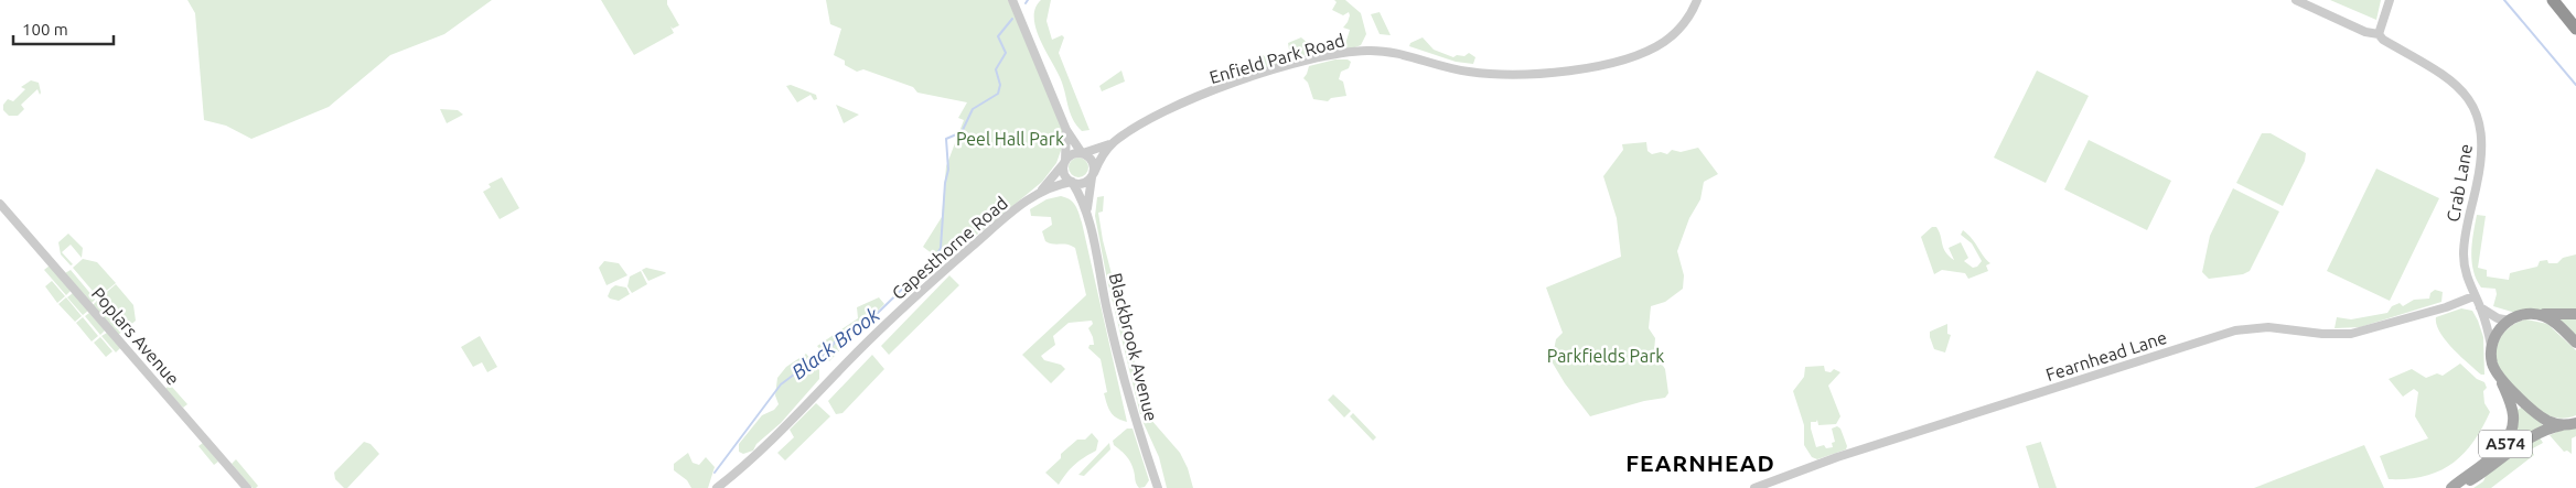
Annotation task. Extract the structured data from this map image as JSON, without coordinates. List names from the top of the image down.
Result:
{
  "streets": {
    "main road": ["A574"],
    "street": [
      "Enfield Park Road",
      "Crab Lane",
      "Capesthorne Road",
      "Poplars Avenue",
      "Blackbrook Avenue",
      "Fearnhead Lane"
    ]
  },
  "crossings": [
    ["Enfield Park Road", "Capesthorne Road"],
    ["Enfield Park Road", "Blackbrook Avenue"],
    ["Crab Lane", "Fearnhead Lane"],
    ["Crab Lane", "A574"],
    ["Capesthorne Road", "Blackbrook Avenue"]
  ],
  "districts": ["FEARNHEAD"],
  "water": ["Black Brook"],
  "parks": ["Peel Hall Park", "Parkfields Park"],
  "scale_bar": "100 m"
}
